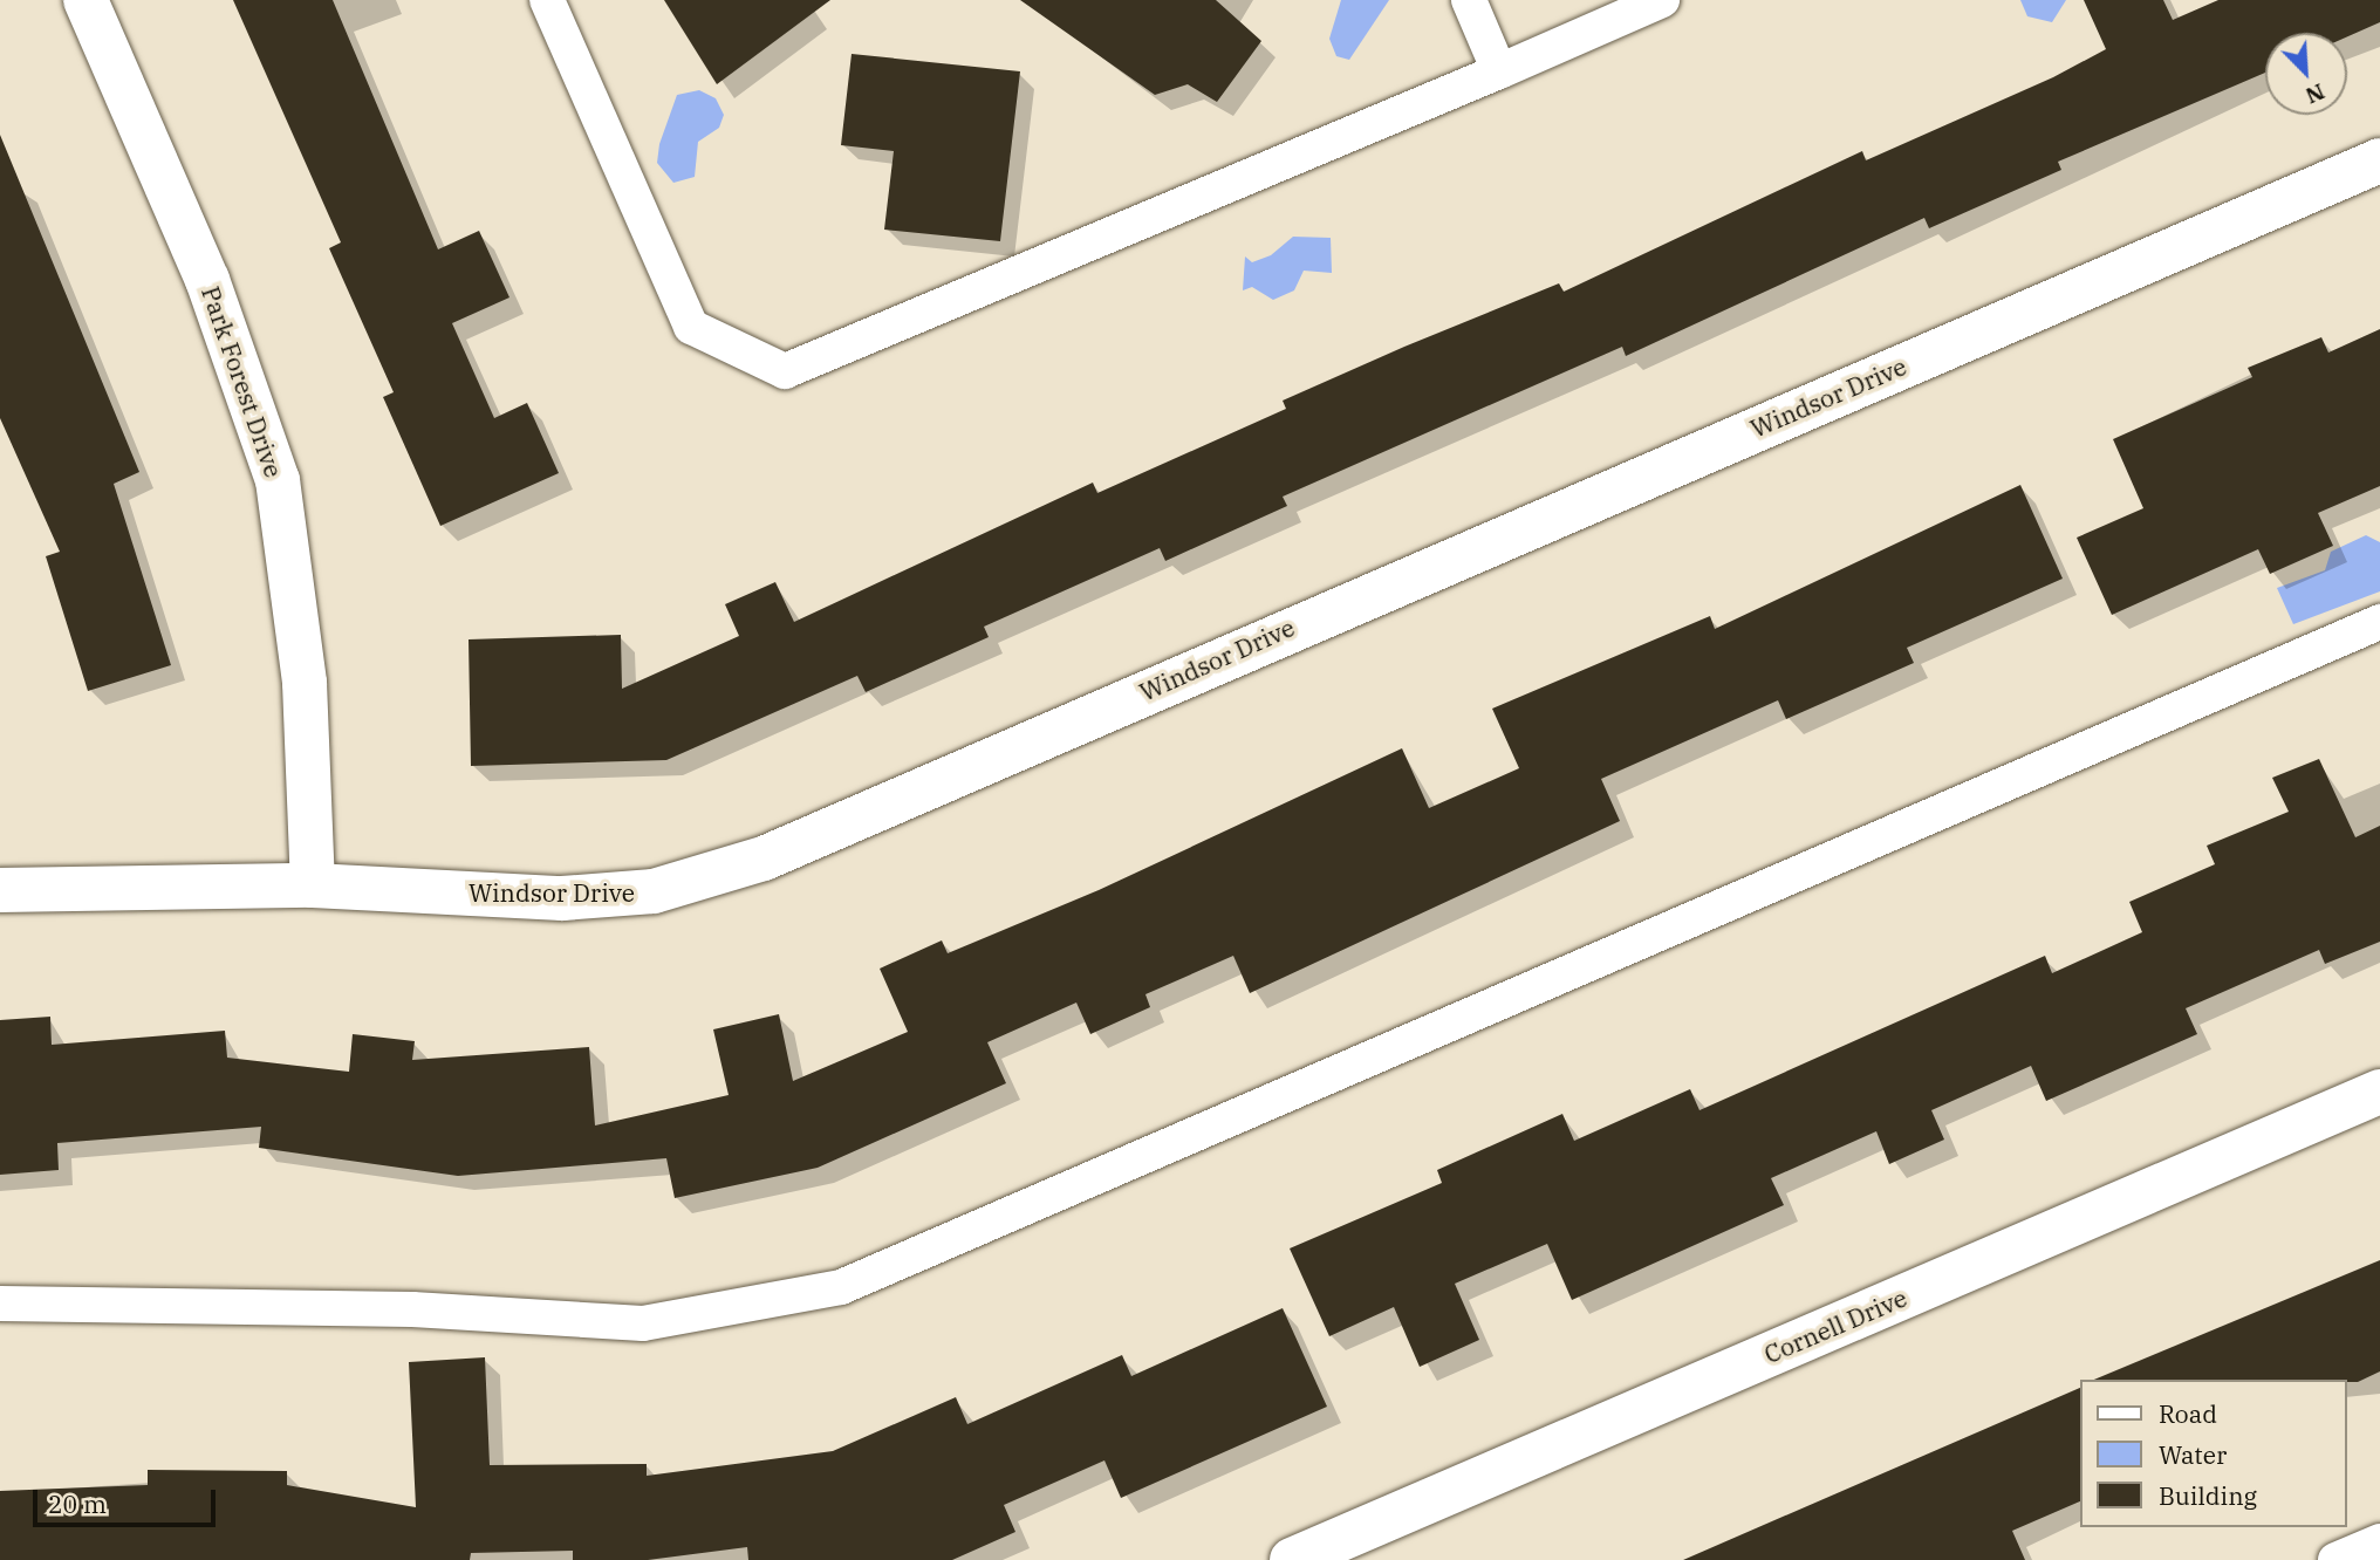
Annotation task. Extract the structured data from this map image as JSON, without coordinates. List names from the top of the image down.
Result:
{
  "streets": {
    "street": ["Park Forest Drive", "Windsor Drive", "Cornell Drive"]
  },
  "crossings": [
    ["Park Forest Drive", "Windsor Drive"]
  ],
  "legend": ["Road", "Water", "Building"],
  "scale_bar": "20 m",
  "north": "bottom right"
}
